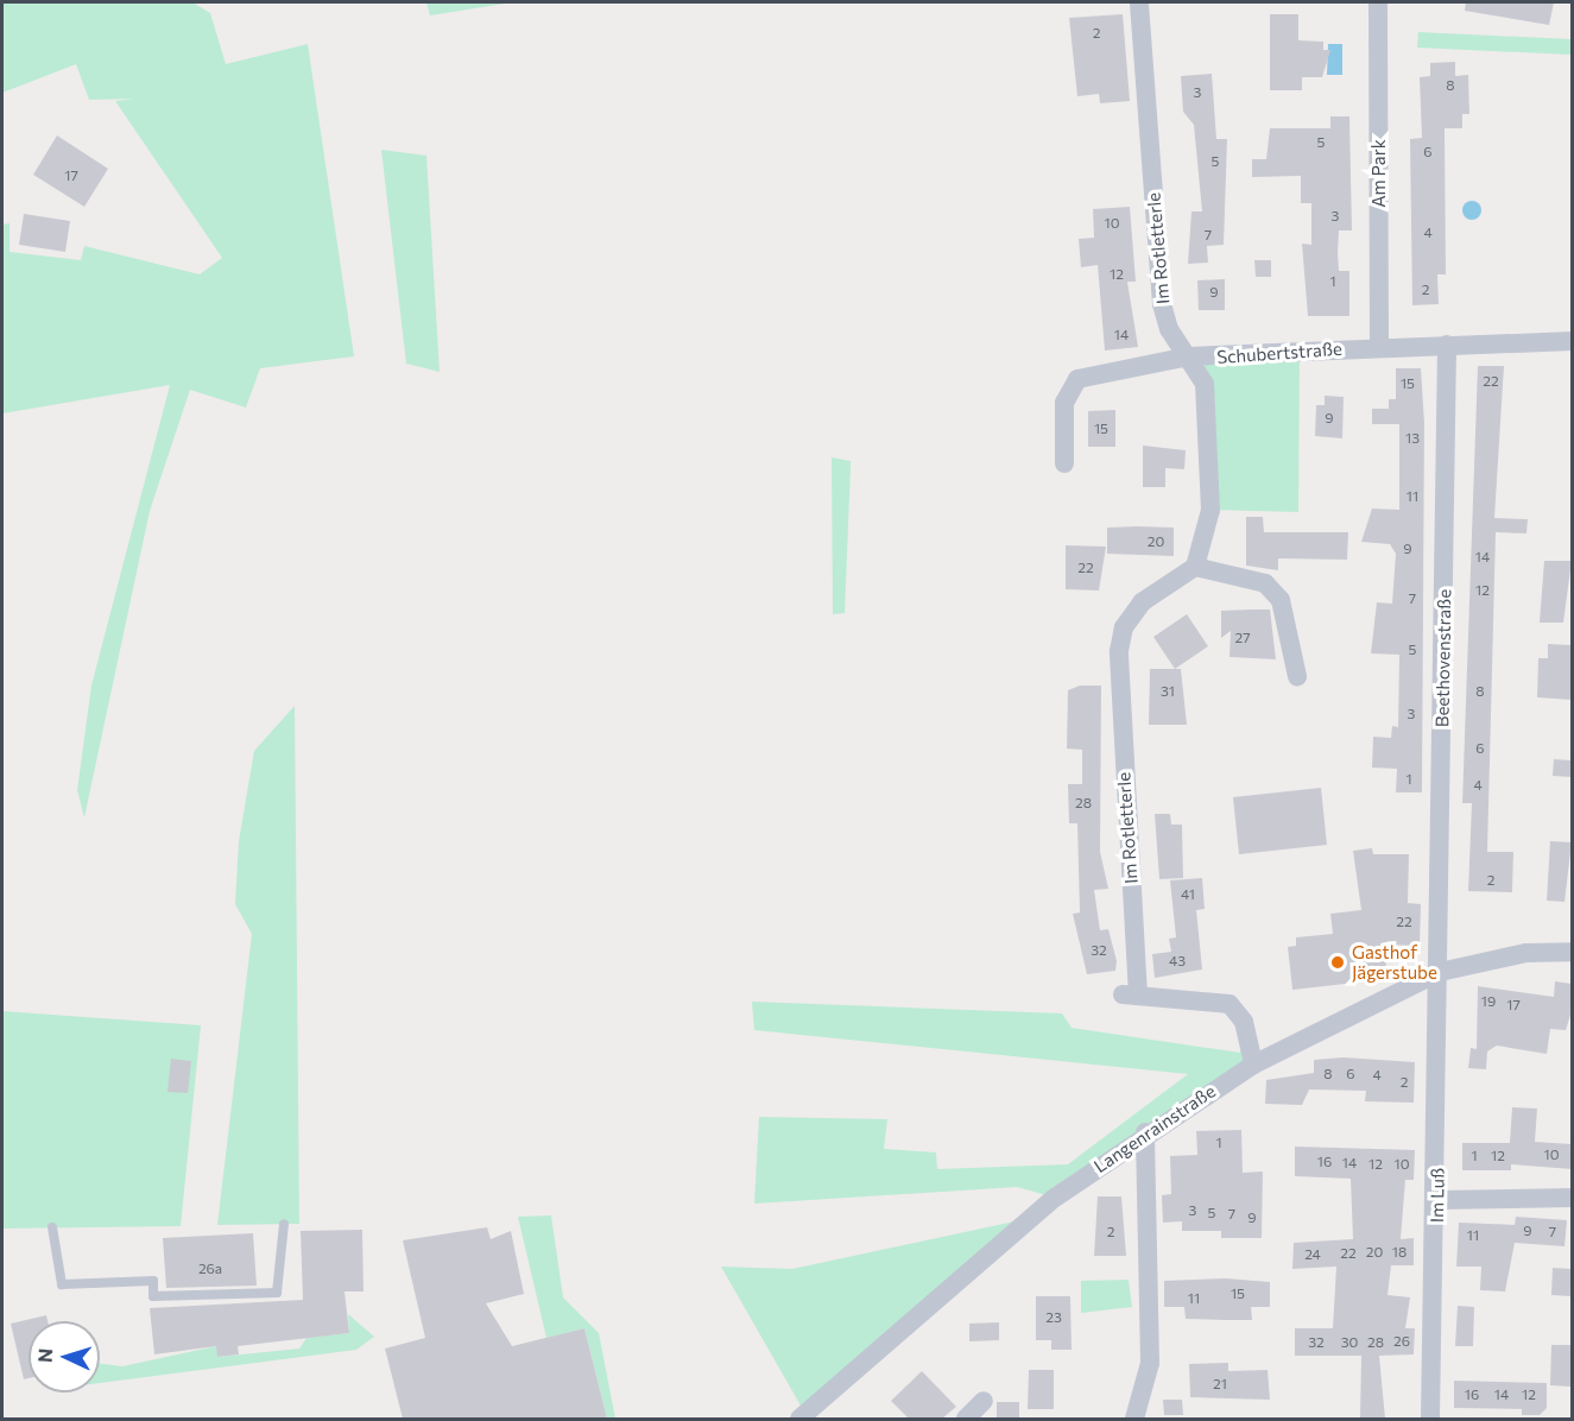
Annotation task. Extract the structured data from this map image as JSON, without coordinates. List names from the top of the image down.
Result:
{
  "streets": {
    "street": [
      "Am Park",
      "Im Rotletterle",
      "Schubertstraße",
      "Beethovenstraße",
      "Langenrainstraße",
      "Im Luß"
    ]
  },
  "crossings": [
    ["Am Park", "Schubertstraße"],
    ["Im Rotletterle", "Schubertstraße"],
    ["Im Rotletterle", "Langenrainstraße"],
    ["Schubertstraße", "Beethovenstraße"],
    ["Beethovenstraße", "Langenrainstraße"],
    ["Beethovenstraße", "Im Luß"],
    ["Langenrainstraße", "Im Luß"]
  ],
  "places": ["Gasthof Jägerstube"],
  "house_numbers": [
    "2",
    "8",
    "3",
    "5",
    "6",
    "5",
    "17",
    "3",
    "10",
    "4",
    "7",
    "12",
    "1",
    "2",
    "9",
    "14",
    "22",
    "15",
    "9",
    "15",
    "13",
    "11",
    "20",
    "9",
    "14",
    "22",
    "12",
    "7",
    "27",
    "5",
    "31",
    "8",
    "3",
    "6",
    "1",
    "4",
    "28",
    "2",
    "41",
    "22",
    "32",
    "43",
    "19",
    "17",
    "8",
    "6",
    "4",
    "2",
    "1",
    "10",
    "1",
    "12",
    "16",
    "14",
    "12",
    "10",
    "3",
    "5",
    "7",
    "9",
    "9",
    "2",
    "7",
    "11",
    "20",
    "18",
    "22",
    "24",
    "26a",
    "15",
    "11",
    "23",
    "26",
    "32",
    "30",
    "28",
    "21",
    "16",
    "14",
    "12"
  ],
  "north": "left"
}
